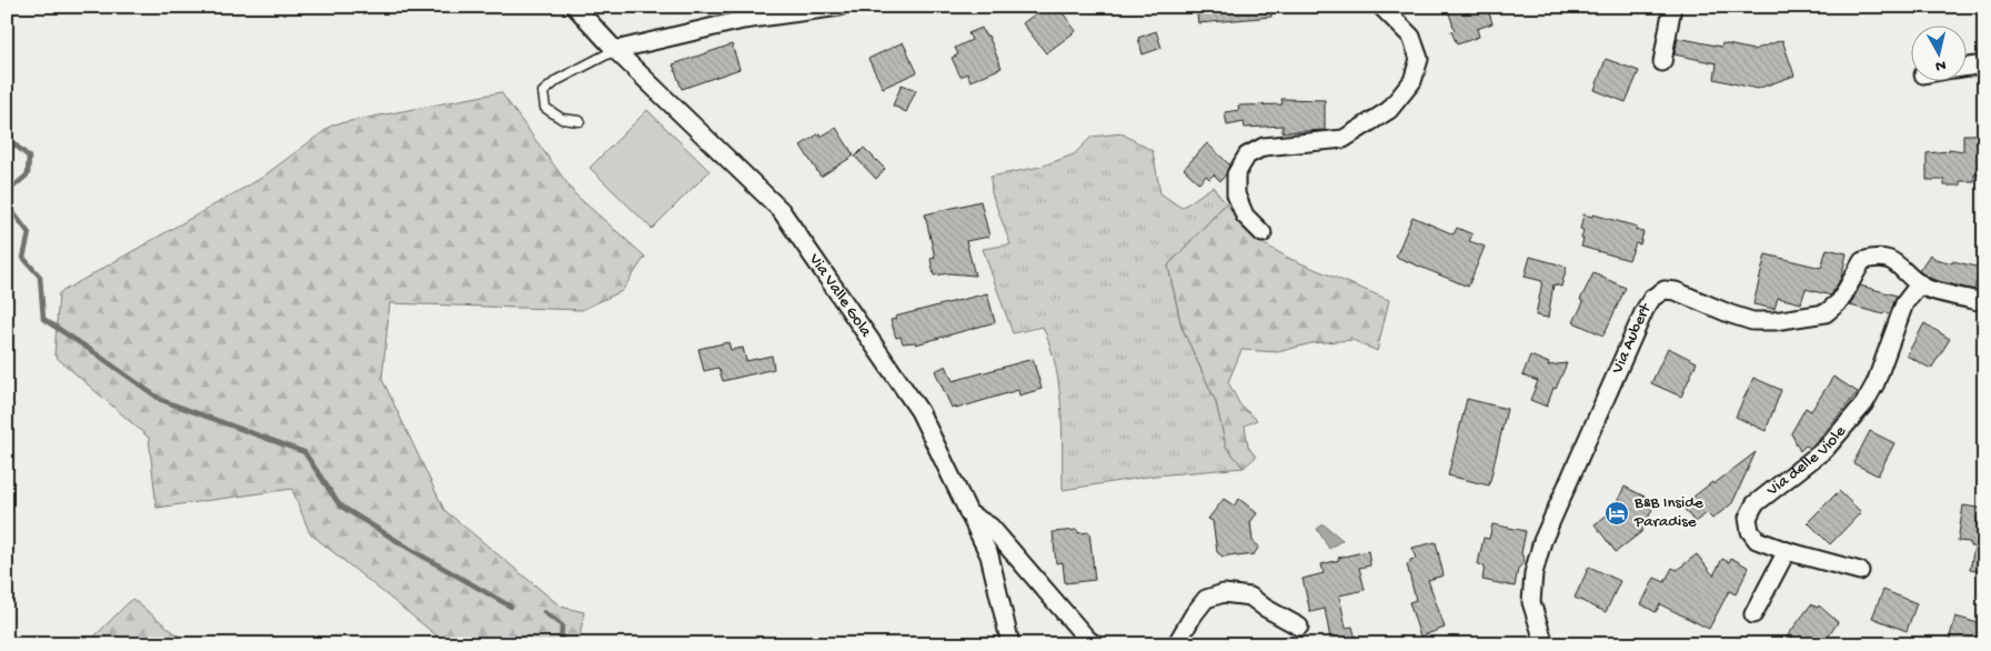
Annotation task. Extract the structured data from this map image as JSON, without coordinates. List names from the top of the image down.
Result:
{
  "streets": {
    "street": ["Via Valle Gola", "Via Aubert", "Via delle Viole"]
  },
  "crossings": [
    ["Via Aubert", "Via delle Viole"]
  ],
  "places": {
    "hotel": ["B&B Inside Paradise"]
  },
  "north": "bottom"
}
